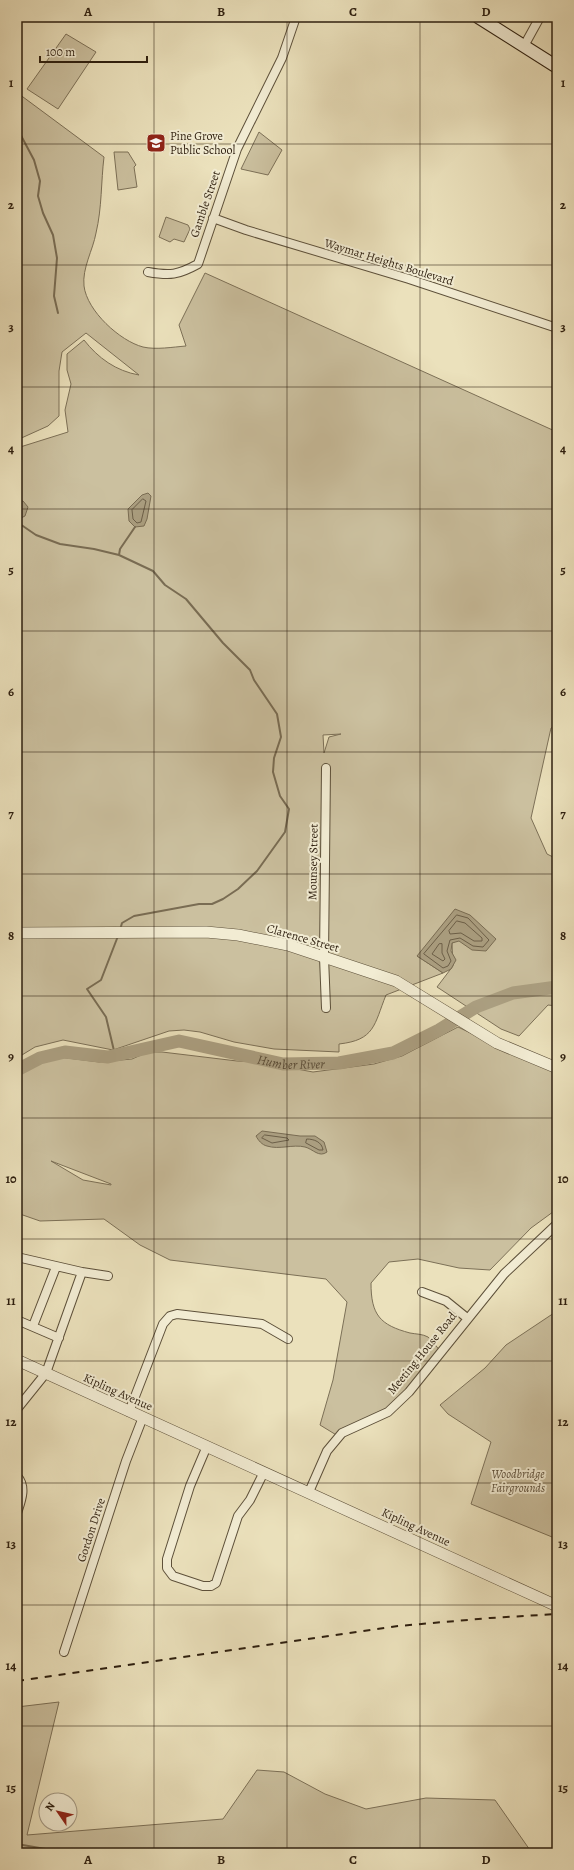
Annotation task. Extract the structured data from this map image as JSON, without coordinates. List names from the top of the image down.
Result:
{
  "streets": {
    "street": [
      "Gamble Street",
      "Waymar Heights Boulevard",
      "Mounsey Street",
      "Clarence Street",
      "Meeting House Road",
      "Kipling Avenue",
      "Gordon Drive"
    ]
  },
  "crossings": [
    ["Gamble Street", "Waymar Heights Boulevard"],
    ["Mounsey Street", "Clarence Street"],
    ["Meeting House Road", "Kipling Avenue"],
    ["Kipling Avenue", "Gordon Drive"]
  ],
  "water": ["Humber River"],
  "parks": ["Woodbridge Fairgrounds"],
  "places": {
    "school or university": ["Pine Grove Public School"]
  },
  "scale_bar": "100 m",
  "north": "top left",
  "grid": {
    "columns": [
      "A",
      "B",
      "C",
      "D"
    ],
    "rows": [
      "1",
      "2",
      "3",
      "4",
      "5",
      "6",
      "7",
      "8",
      "9",
      "10",
      "11",
      "12",
      "13",
      "14",
      "15"
    ]
  }
}
